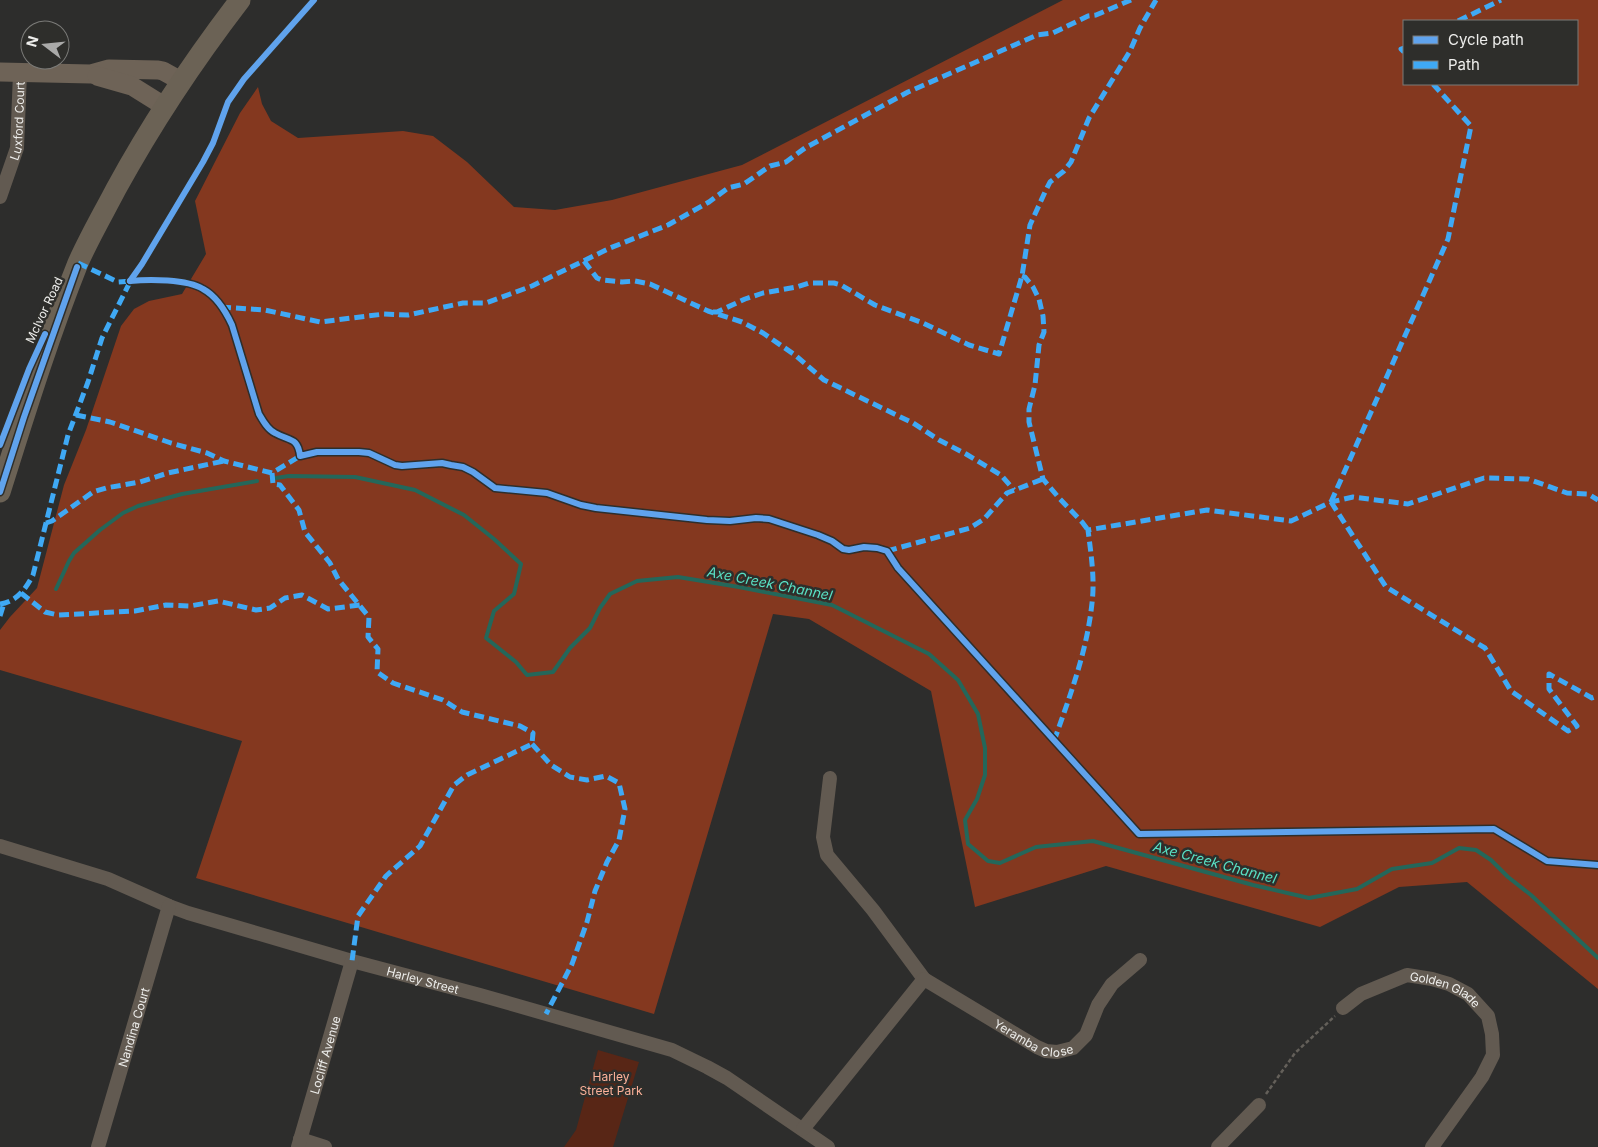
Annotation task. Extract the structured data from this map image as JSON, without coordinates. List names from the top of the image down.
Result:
{
  "streets": {
    "main road": ["McIvor Road"],
    "street": [
      "Luxford Court",
      "Harley Street",
      "Golden Glade",
      "Nandina Court",
      "Yeramba Close",
      "Locliff Avenue"
    ]
  },
  "crossings": [
    ["Harley Street", "Nandina Court"],
    ["Harley Street", "Locliff Avenue"]
  ],
  "water": ["Axe Creek Channel"],
  "parks": ["Harley Street Park"],
  "legend": ["Cycle path", "Path"],
  "north": "left"
}
